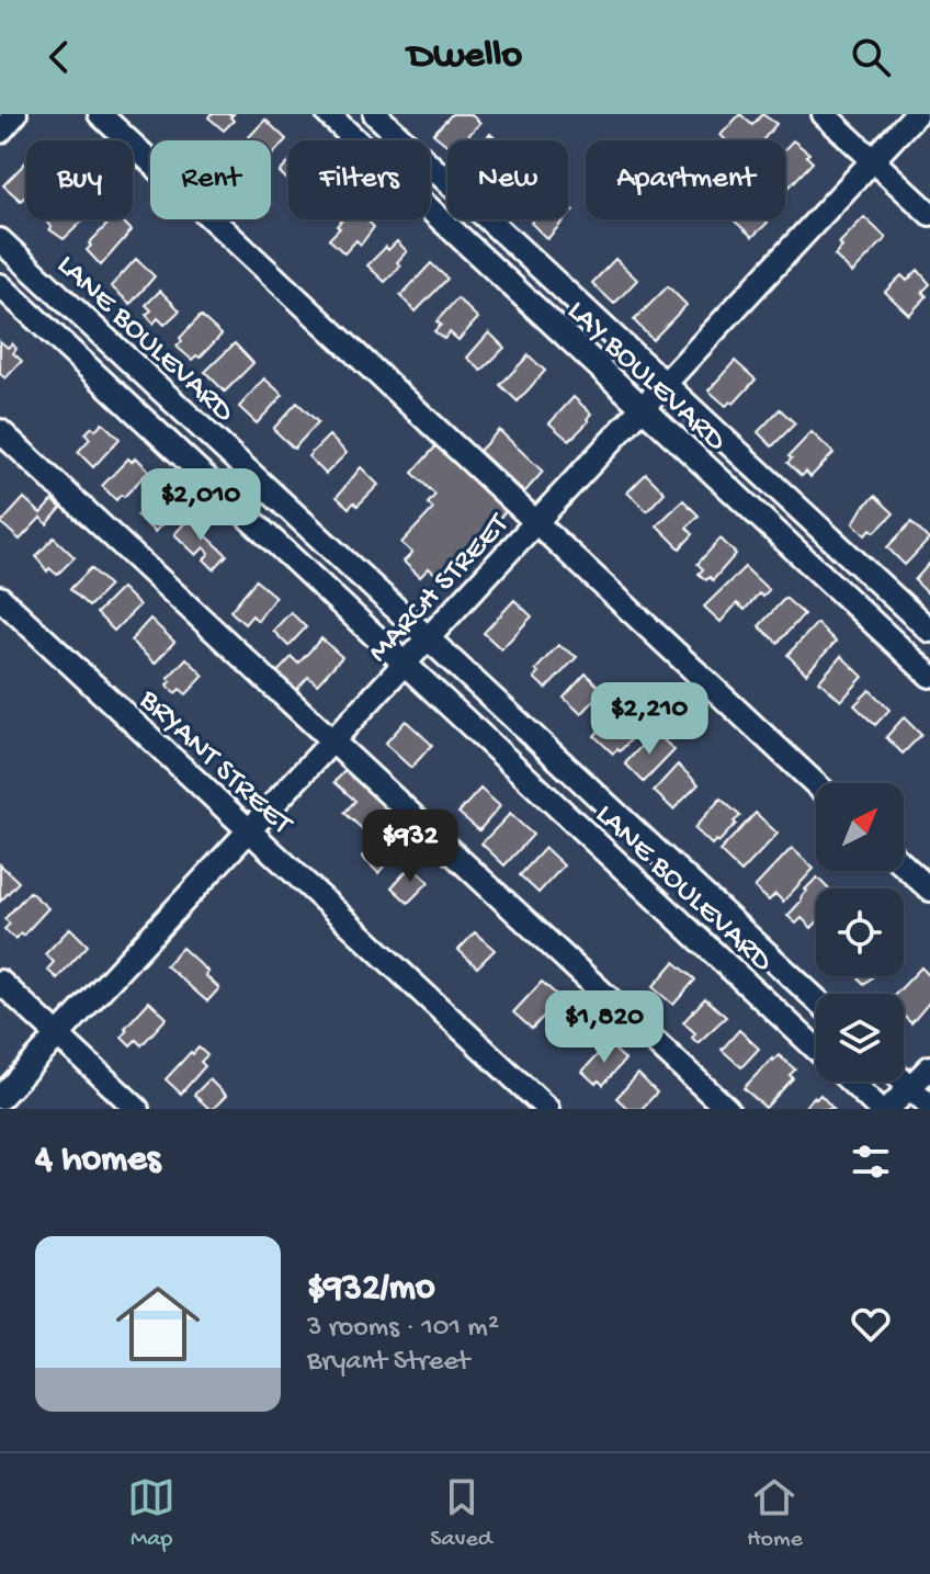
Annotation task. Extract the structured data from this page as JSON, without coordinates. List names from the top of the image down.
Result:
{
  "streets": {
    "street": [
      "LANE BOULEVARD",
      "LAY BOULEVARD",
      "MARCH STREET",
      "BRYANT STREET"
    ]
  },
  "crossings": [
    ["LANE BOULEVARD", "MARCH STREET"],
    ["LAY BOULEVARD", "MARCH STREET"],
    ["MARCH STREET", "BRYANT STREET"]
  ],
  "north": "top right",
  "page": {
    "header": "Dwello",
    "chip": [
      "Buy",
      "Rent",
      "Filters",
      "New",
      "Apartment"
    ],
    "price": [
      "$2,010",
      "$2,210",
      "$932",
      "$1,820"
    ],
    "heading": "4 homes",
    "list": [
      {
        "name": "$932/mo",
        "note": "3 rooms · 101 m² · Bryant Street"
      }
    ],
    "tabs": ["Map", "Saved", "Home"]
  }
}
